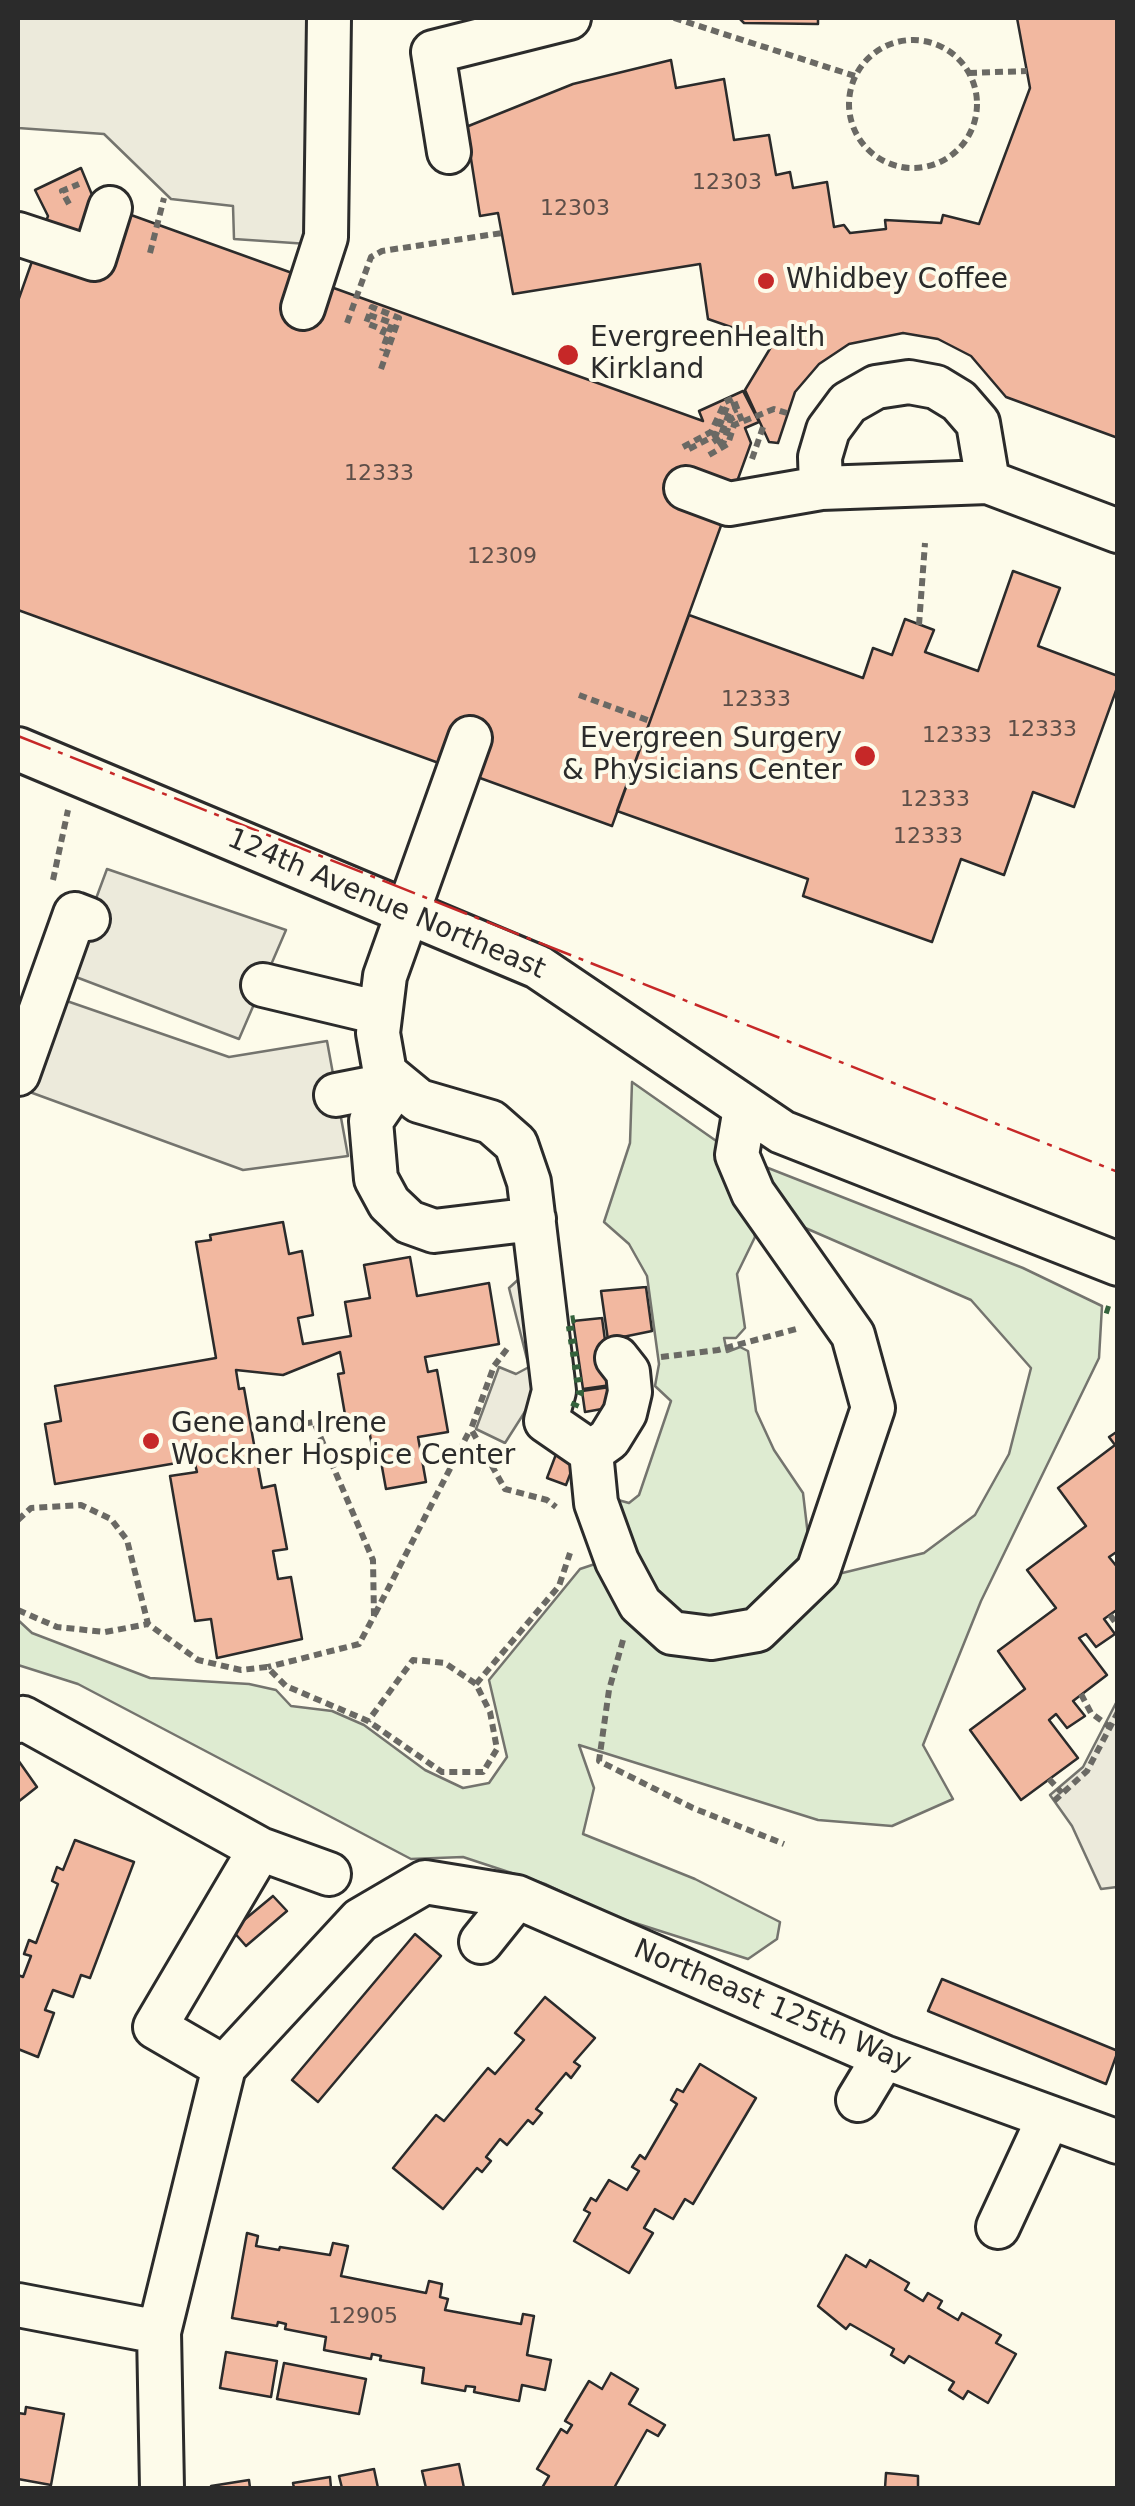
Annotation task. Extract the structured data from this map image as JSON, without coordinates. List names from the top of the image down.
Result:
{
  "streets": {
    "street": ["124th Avenue Northeast", "Northeast 125th Way"]
  },
  "places": [
    "Whidbey Coffee",
    "EvergreenHealth Kirkland",
    "Evergreen Surgery & Physicians Center",
    "Gene and Irene Wockner Hospice Center"
  ],
  "house_numbers": [
    "12303",
    "12303",
    "12333",
    "12309",
    "12333",
    "12333",
    "12333",
    "12333",
    "12333",
    "12905"
  ]
}
